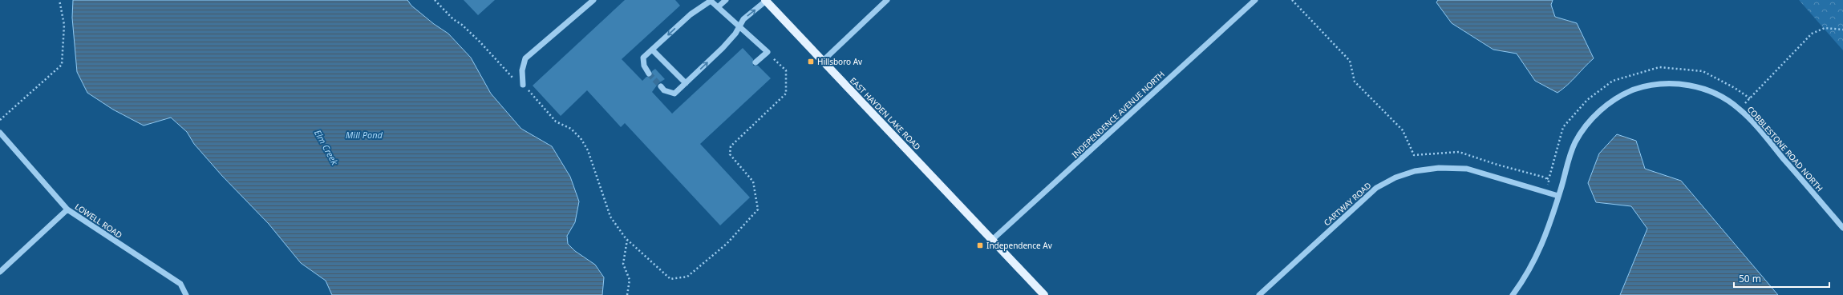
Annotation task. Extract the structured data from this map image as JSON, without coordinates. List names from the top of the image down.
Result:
{
  "streets": {
    "main road": ["EAST HAYDEN LAKE ROAD"],
    "street": [
      "INDEPENDENCE AVENUE NORTH",
      "COBBLESTONE ROAD NORTH",
      "CARTWAY ROAD",
      "LOWELL ROAD"
    ]
  },
  "crossings": [
    ["EAST HAYDEN LAKE ROAD", "INDEPENDENCE AVENUE NORTH"],
    ["COBBLESTONE ROAD NORTH", "CARTWAY ROAD"]
  ],
  "water": ["Mill Pond", "Elm Creek"],
  "places": {
    "transit": ["Hillsboro Av", "Independence Av"]
  },
  "scale_bar": "50 m"
}
